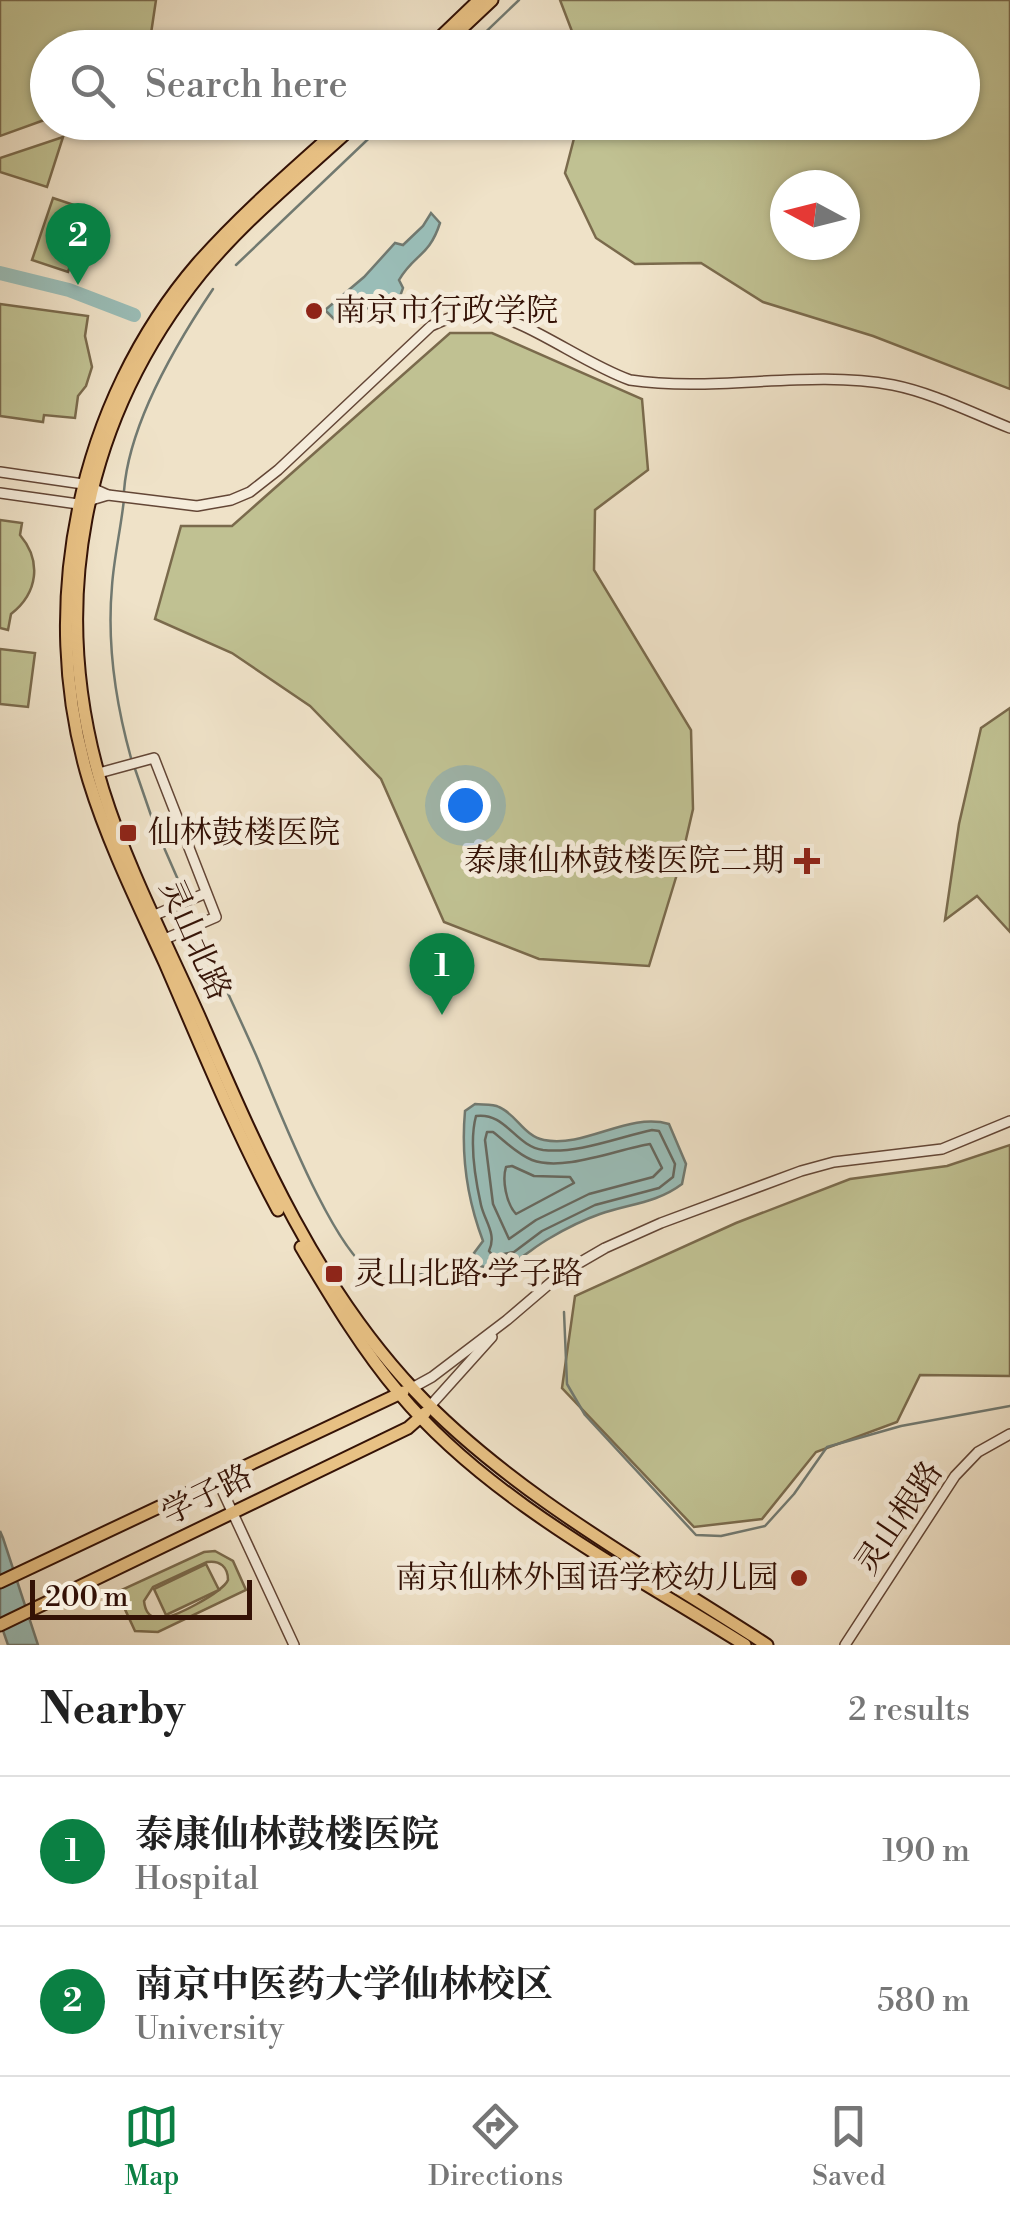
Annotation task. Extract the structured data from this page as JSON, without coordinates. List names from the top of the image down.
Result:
{
  "streets": {
    "main road": ["灵山北路", "学子路"],
    "street": ["灵山根路"]
  },
  "crossings": [
    ["灵山北路", "学子路"]
  ],
  "places": {
    "other": ["南京市行政学院", "南京仙林外国语学校幼儿园"],
    "transit": ["仙林鼓楼医院", "灵山北路·学子路"],
    "health": ["泰康仙林鼓楼医院二期"]
  },
  "scale_bar": "200 m",
  "north": "left",
  "page": {
    "search": "Search here",
    "pins": ["2", "1"],
    "scale": "200 m",
    "heading": ["Nearby", "2 results"],
    "list": [
      {
        "mark": "1",
        "name": "泰康仙林鼓楼医院",
        "note": "Hospital",
        "value": "190 m"
      },
      {
        "mark": "2",
        "name": "南京中医药大学仙林校区",
        "note": "University",
        "value": "580 m"
      }
    ],
    "nav": ["Map", "Directions", "Saved"]
  }
}
